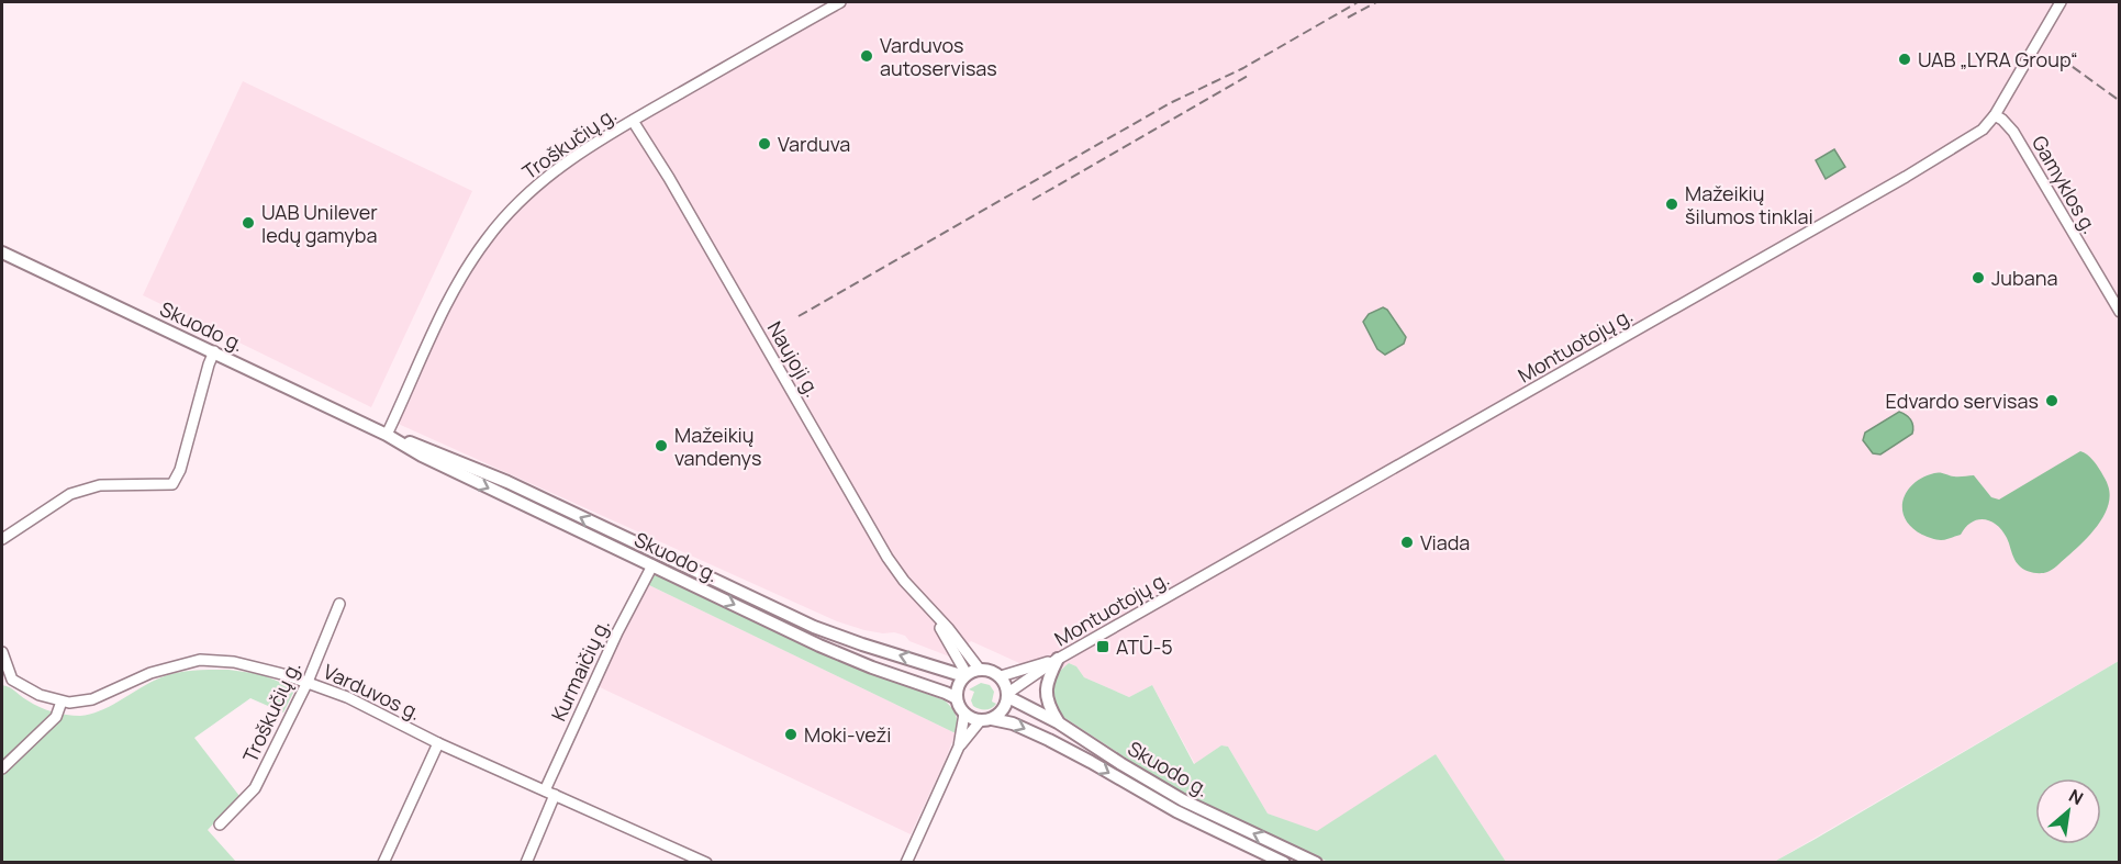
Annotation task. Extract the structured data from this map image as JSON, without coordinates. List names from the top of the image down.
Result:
{
  "streets": {
    "main road": ["Skuodo g."],
    "street": [
      "Troškučių g.",
      "Gamyklos g.",
      "Montuotojų g.",
      "Naujoji g.",
      "Kurmaičių g.",
      "Varduvos g."
    ]
  },
  "crossings": [
    ["Troškučių g.", "Skuodo g."],
    ["Troškučių g.", "Naujoji g."],
    ["Troškučių g.", "Varduvos g."],
    ["Gamyklos g.", "Montuotojų g."],
    ["Skuodo g.", "Montuotojų g."],
    ["Skuodo g.", "Naujoji g."],
    ["Skuodo g.", "Kurmaičių g."],
    ["Montuotojų g.", "Naujoji g."],
    ["Kurmaičių g.", "Varduvos g."]
  ],
  "places": {
    "other": [
      "Varduvos autoservisas",
      "UAB „LYRA Group“",
      "Varduva",
      "Mažeikių šilumos tinklai",
      "UAB Unilever ledų gamyba",
      "Jubana",
      "Edvardo servisas",
      "Mažeikių vandenys",
      "Viada",
      "Moki-veži"
    ],
    "transit": ["ATŪ-5"]
  },
  "north": "top right"
}
